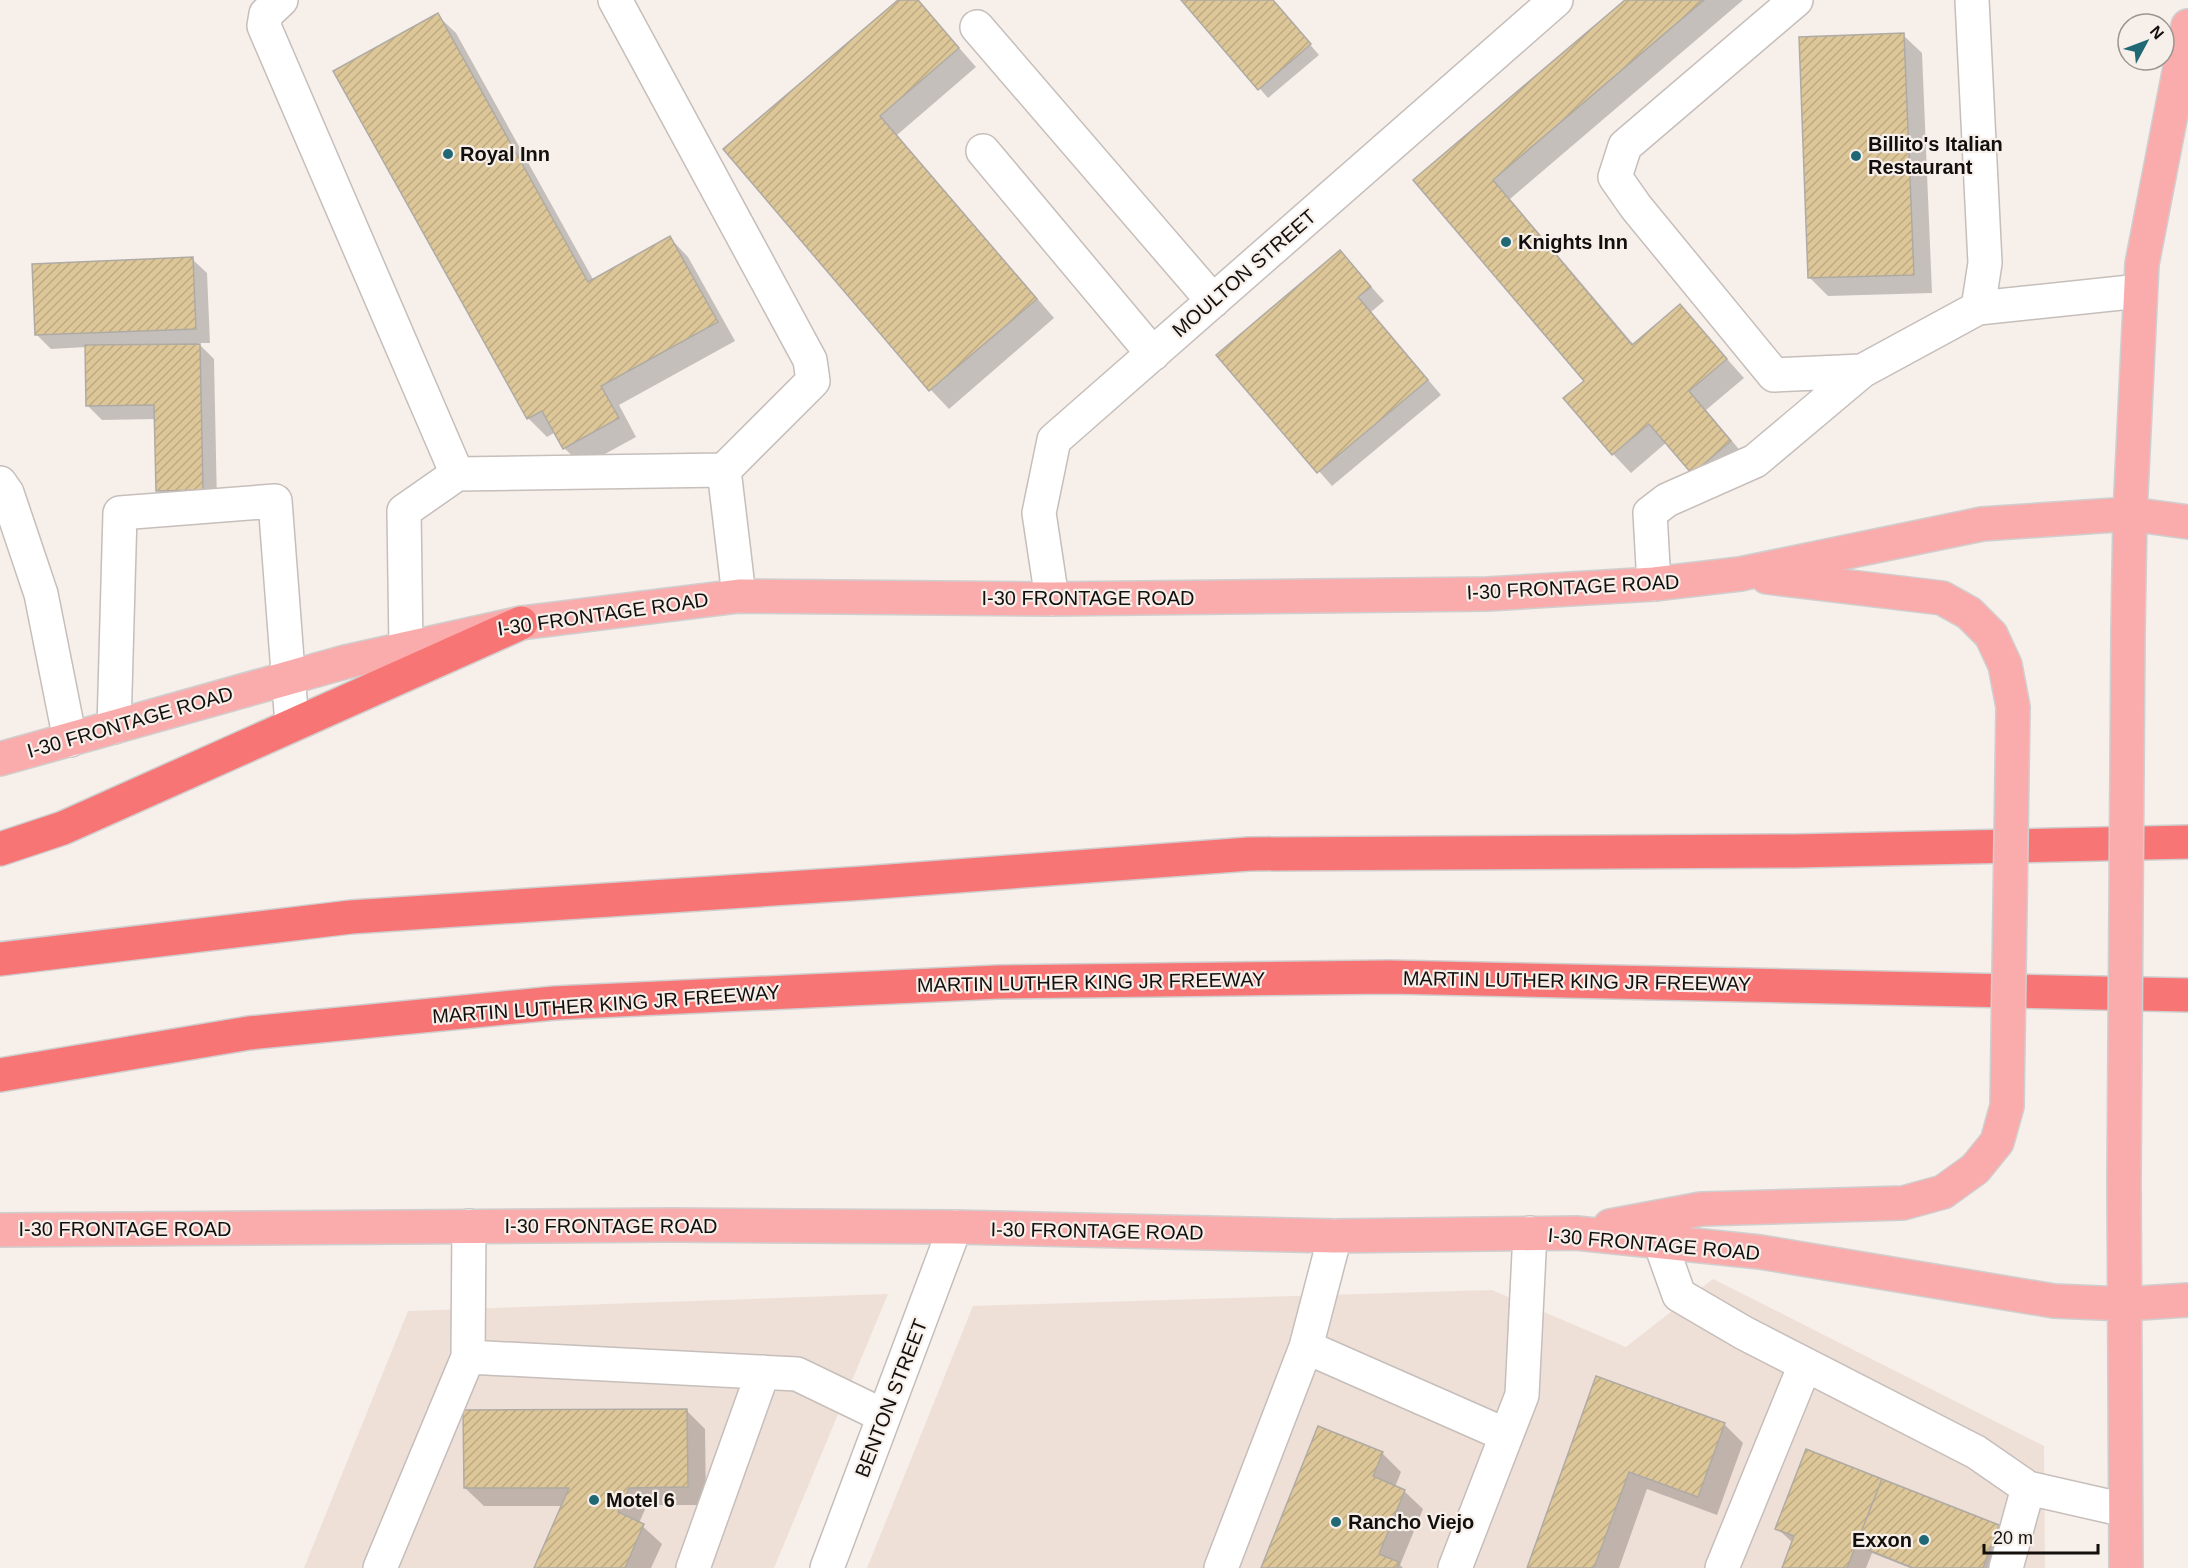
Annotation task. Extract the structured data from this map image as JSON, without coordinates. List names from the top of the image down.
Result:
{
  "streets": {
    "highway": ["MARTIN LUTHER KING JR FREEWAY"],
    "main road": ["I-30 FRONTAGE ROAD"],
    "street": ["MOULTON STREET", "BENTON STREET"]
  },
  "crossings": [
    ["MOULTON STREET", "I-30 FRONTAGE ROAD"],
    ["I-30 FRONTAGE ROAD", "BENTON STREET"]
  ],
  "places": [
    "Royal Inn",
    "Billito's Italian Restaurant",
    "Knights Inn",
    "Motel 6",
    "Rancho Viejo",
    "Exxon"
  ],
  "scale_bar": "20 m",
  "north": "top right"
}
